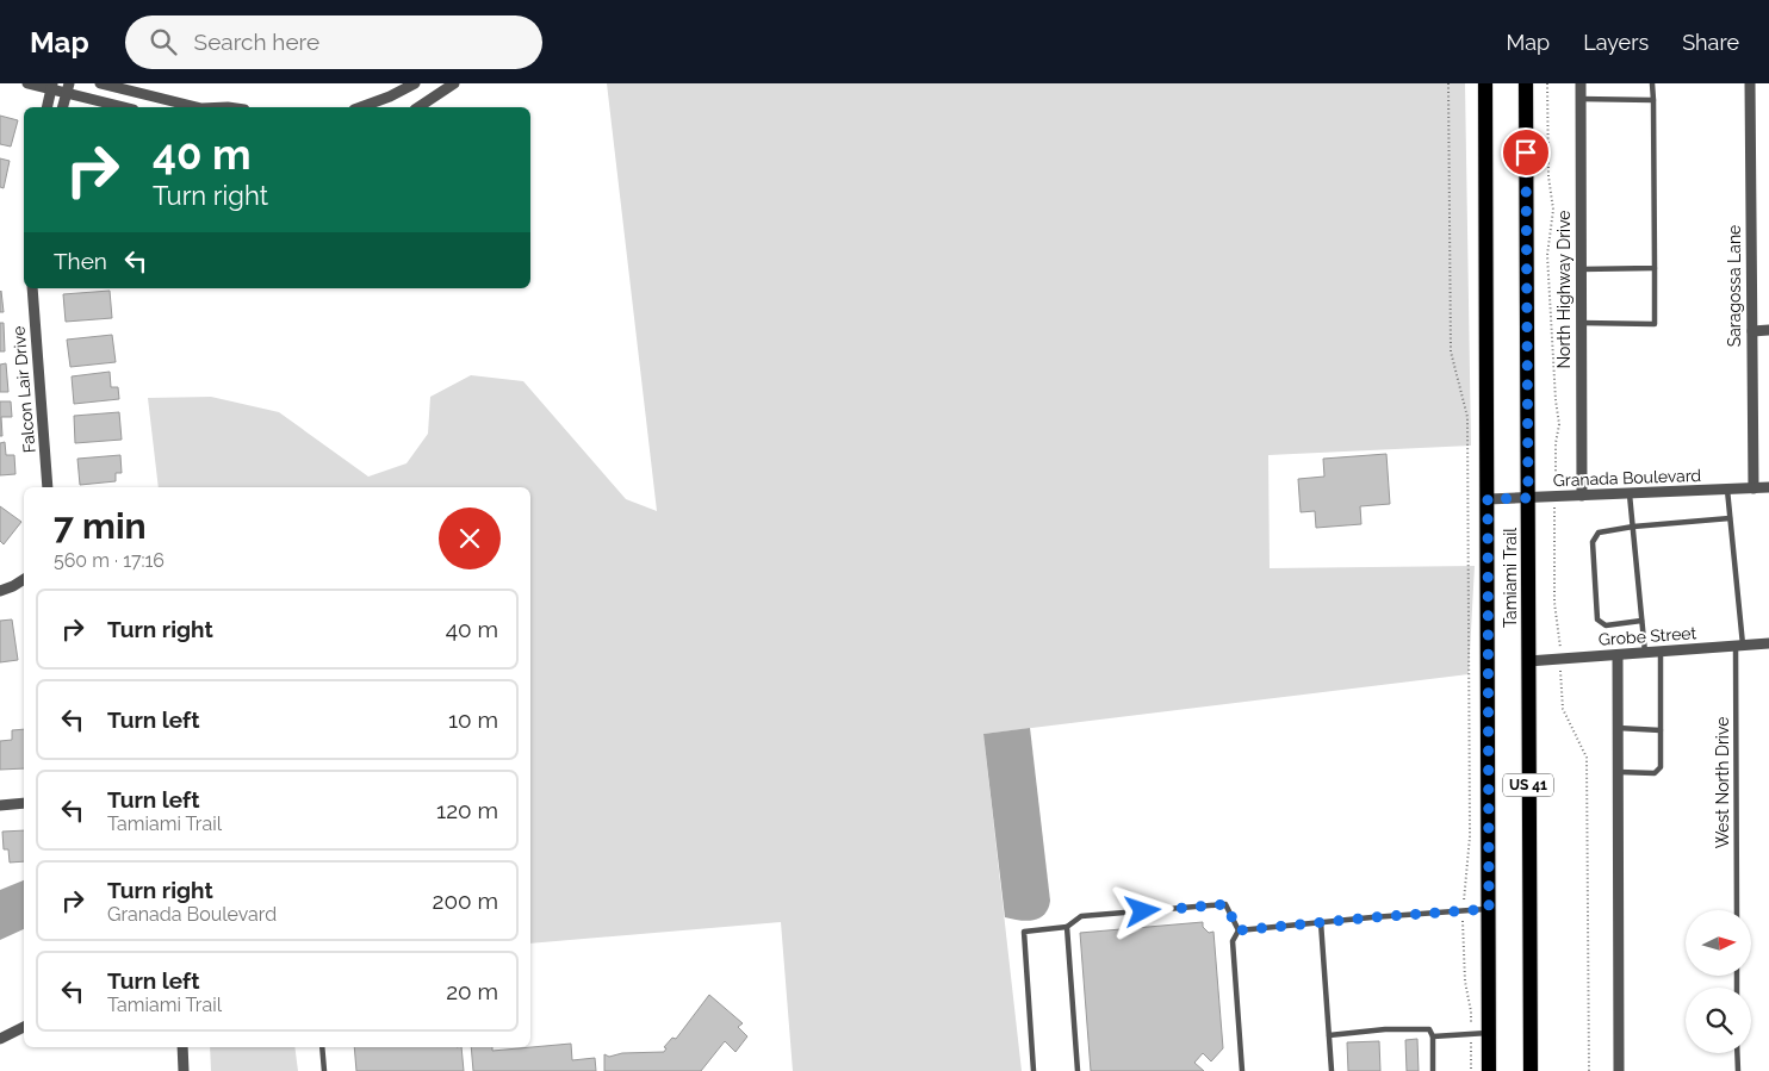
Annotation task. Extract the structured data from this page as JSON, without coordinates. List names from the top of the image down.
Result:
{
  "streets": {
    "main road": ["Tamiami Trail", "US 41"],
    "street": [
      "Saragossa Lane",
      "North Highway Drive",
      "Falcon Lair Drive",
      "Granada Boulevard",
      "Grobe Street"
    ],
    "lane": ["West North Drive"]
  },
  "crossings": [
    ["Saragossa Lane", "Granada Boulevard"],
    ["North Highway Drive", "Granada Boulevard"],
    ["Granada Boulevard", "Tamiami Trail"],
    ["Granada Boulevard", "West North Drive"],
    ["Tamiami Trail", "Grobe Street"],
    ["Grobe Street", "West North Drive"]
  ],
  "north": "right",
  "page": {
    "header": "Map",
    "search": "Search here",
    "nav": ["Map", "Layers", "Share"],
    "turn": ["40 m", "Turn right"],
    "then": "Then",
    "heading": ["7 min", "560 m · 17:16"],
    "list": [
      {
        "name": "Turn right",
        "value": "40 m"
      },
      {
        "name": "Turn left",
        "value": "10 m"
      },
      {
        "name": "Turn left",
        "note": "Tamiami Trail",
        "value": "120 m"
      },
      {
        "name": "Turn right",
        "note": "Granada Boulevard",
        "value": "200 m"
      },
      {
        "name": "Turn left",
        "note": "Tamiami Trail",
        "value": "20 m"
      }
    ]
  }
}
